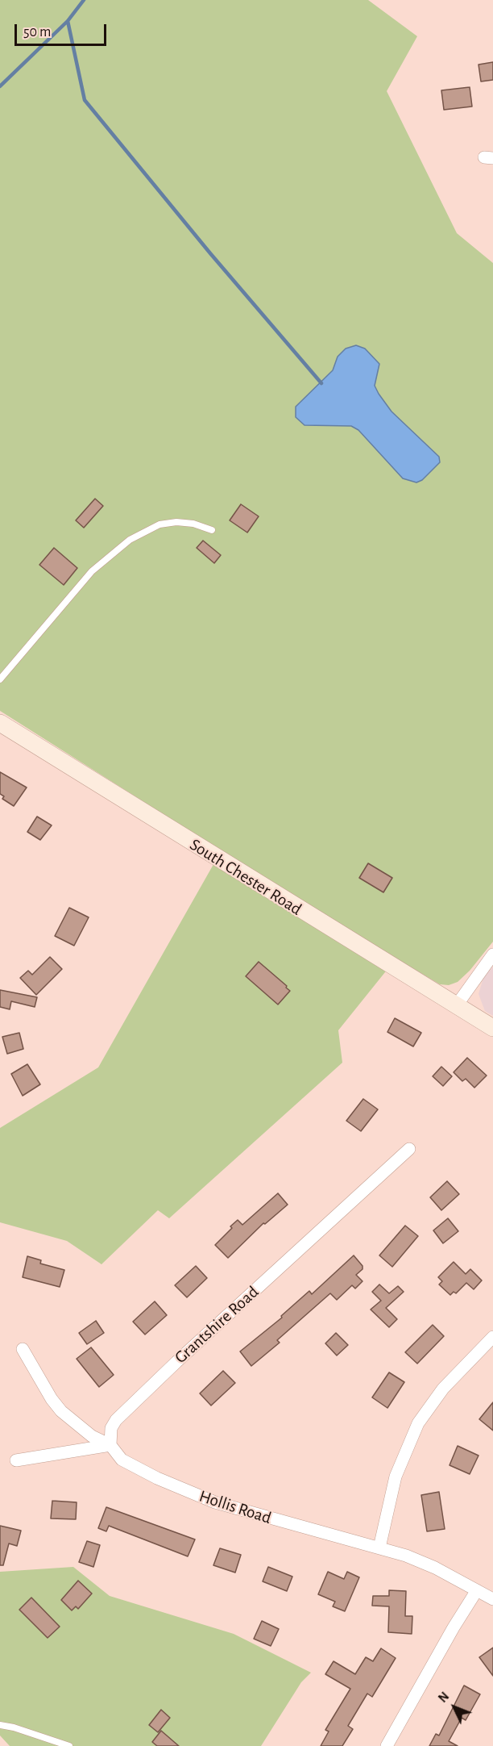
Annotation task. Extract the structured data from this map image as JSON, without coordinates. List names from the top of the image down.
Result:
{
  "streets": {
    "street": ["South Chester Road", "Grantshire Road", "Hollis Road"]
  },
  "crossings": [
    ["Grantshire Road", "Hollis Road"]
  ],
  "scale_bar": "50 m",
  "north": "top left"
}
